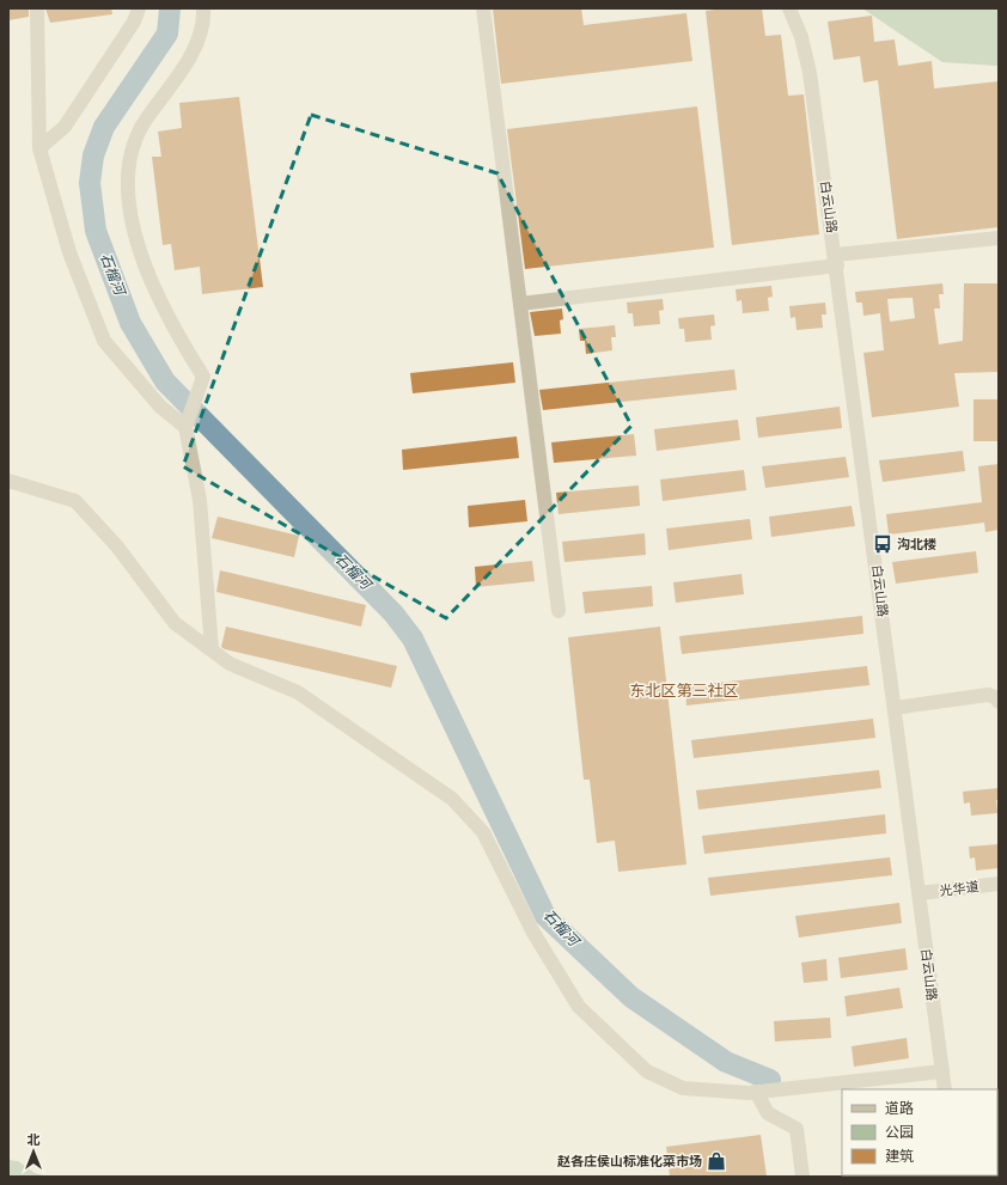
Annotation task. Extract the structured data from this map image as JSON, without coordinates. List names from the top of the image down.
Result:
{
  "streets": {
    "street": ["白云山路", "光华道"]
  },
  "crossings": [
    ["白云山路", "光华道"]
  ],
  "districts": ["东北区第三社区"],
  "water": ["石榴河"],
  "places": {
    "bus stop": ["沟北楼"],
    "shop": ["赵各庄侯山标准化菜市场"]
  },
  "legend": ["道路", "公园", "建筑"],
  "north": "top"
}
